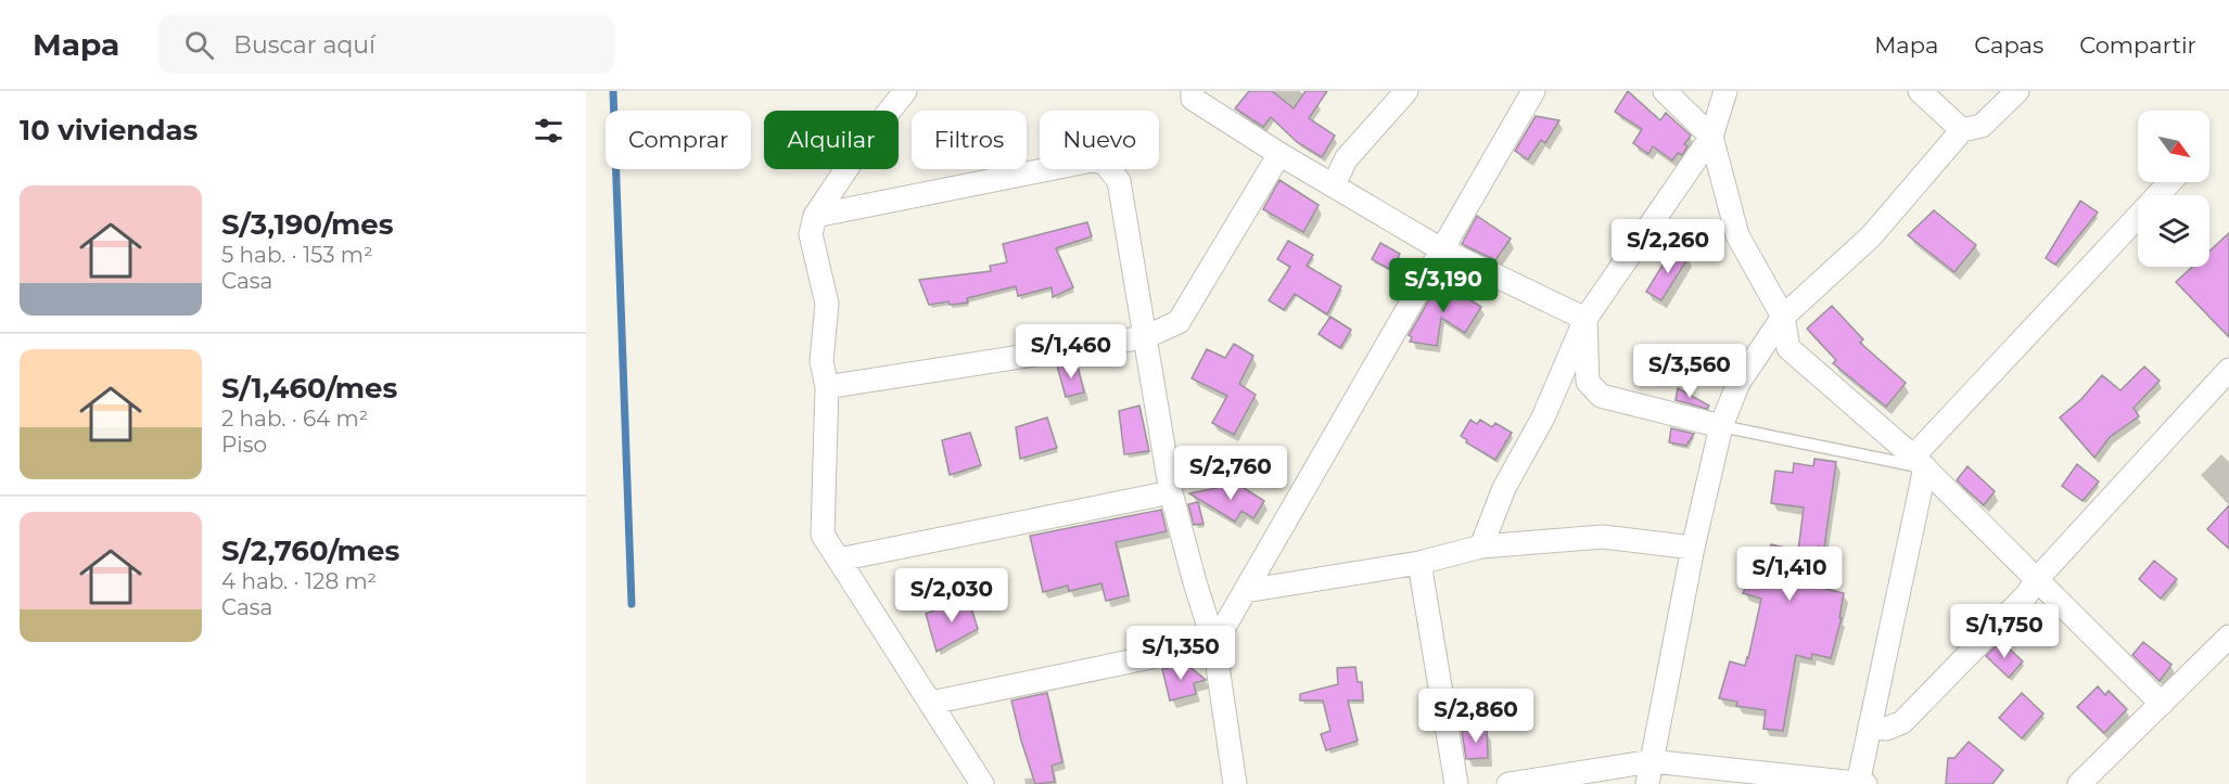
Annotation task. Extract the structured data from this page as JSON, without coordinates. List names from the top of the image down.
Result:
{
  "north": "bottom right",
  "page": {
    "header": "Mapa",
    "search": "Buscar aquí",
    "nav": ["Mapa", "Capas", "Compartir"],
    "heading": "10 viviendas",
    "chip": [
      "Comprar",
      "Alquilar",
      "Filtros",
      "Nuevo"
    ],
    "list": [
      {
        "name": "S/3,190/mes",
        "note": "5 hab. · 153 m² · Casa"
      },
      {
        "name": "S/1,460/mes",
        "note": "2 hab. · 64 m² · Piso"
      },
      {
        "name": "S/2,760/mes",
        "note": "4 hab. · 128 m² · Casa"
      }
    ],
    "price": [
      "S/2,260",
      "S/3,190",
      "S/1,460",
      "S/3,560",
      "S/2,760",
      "S/1,410",
      "S/2,030",
      "S/1,750",
      "S/1,350",
      "S/2,860"
    ]
  }
}
